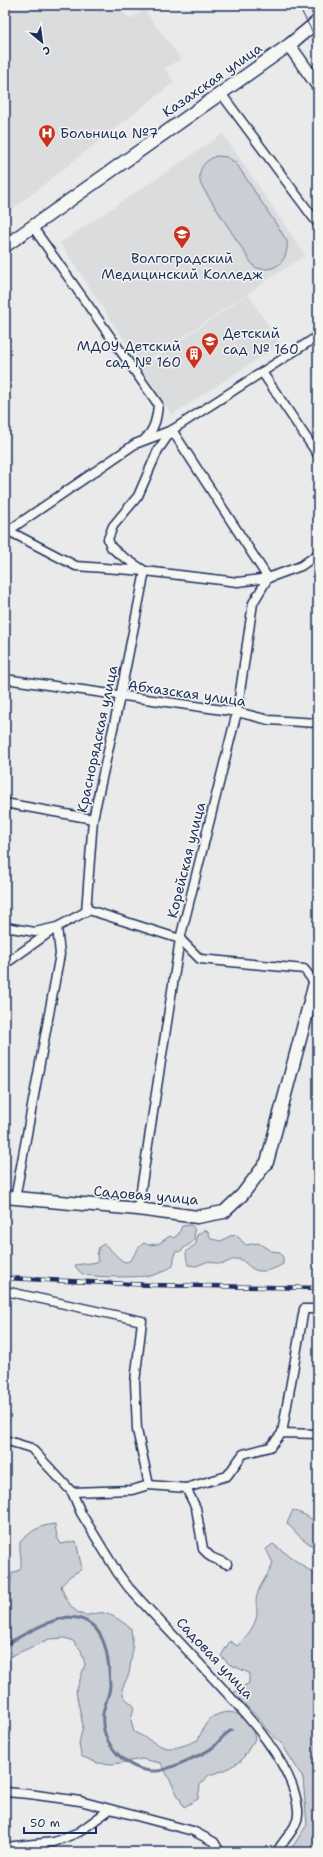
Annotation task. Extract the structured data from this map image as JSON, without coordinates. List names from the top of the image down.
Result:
{
  "streets": {
    "street": [
      "Казахская улица",
      "Абхазская улица",
      "Краснорядская улица",
      "Корейская улица",
      "Садовая улица"
    ]
  },
  "crossings": [
    ["Абхазская улица", "Краснорядская улица"],
    ["Абхазская улица", "Корейская улица"],
    ["Корейская улица", "Садовая улица"]
  ],
  "places": {
    "hospital": ["Больница №7"],
    "school or university": ["Волгоградский Медицинский Колледж", "Детский сад № 160"],
    "building": ["МДОУ Детский сад № 160"]
  },
  "scale_bar": "50 m",
  "north": "bottom right"
}
